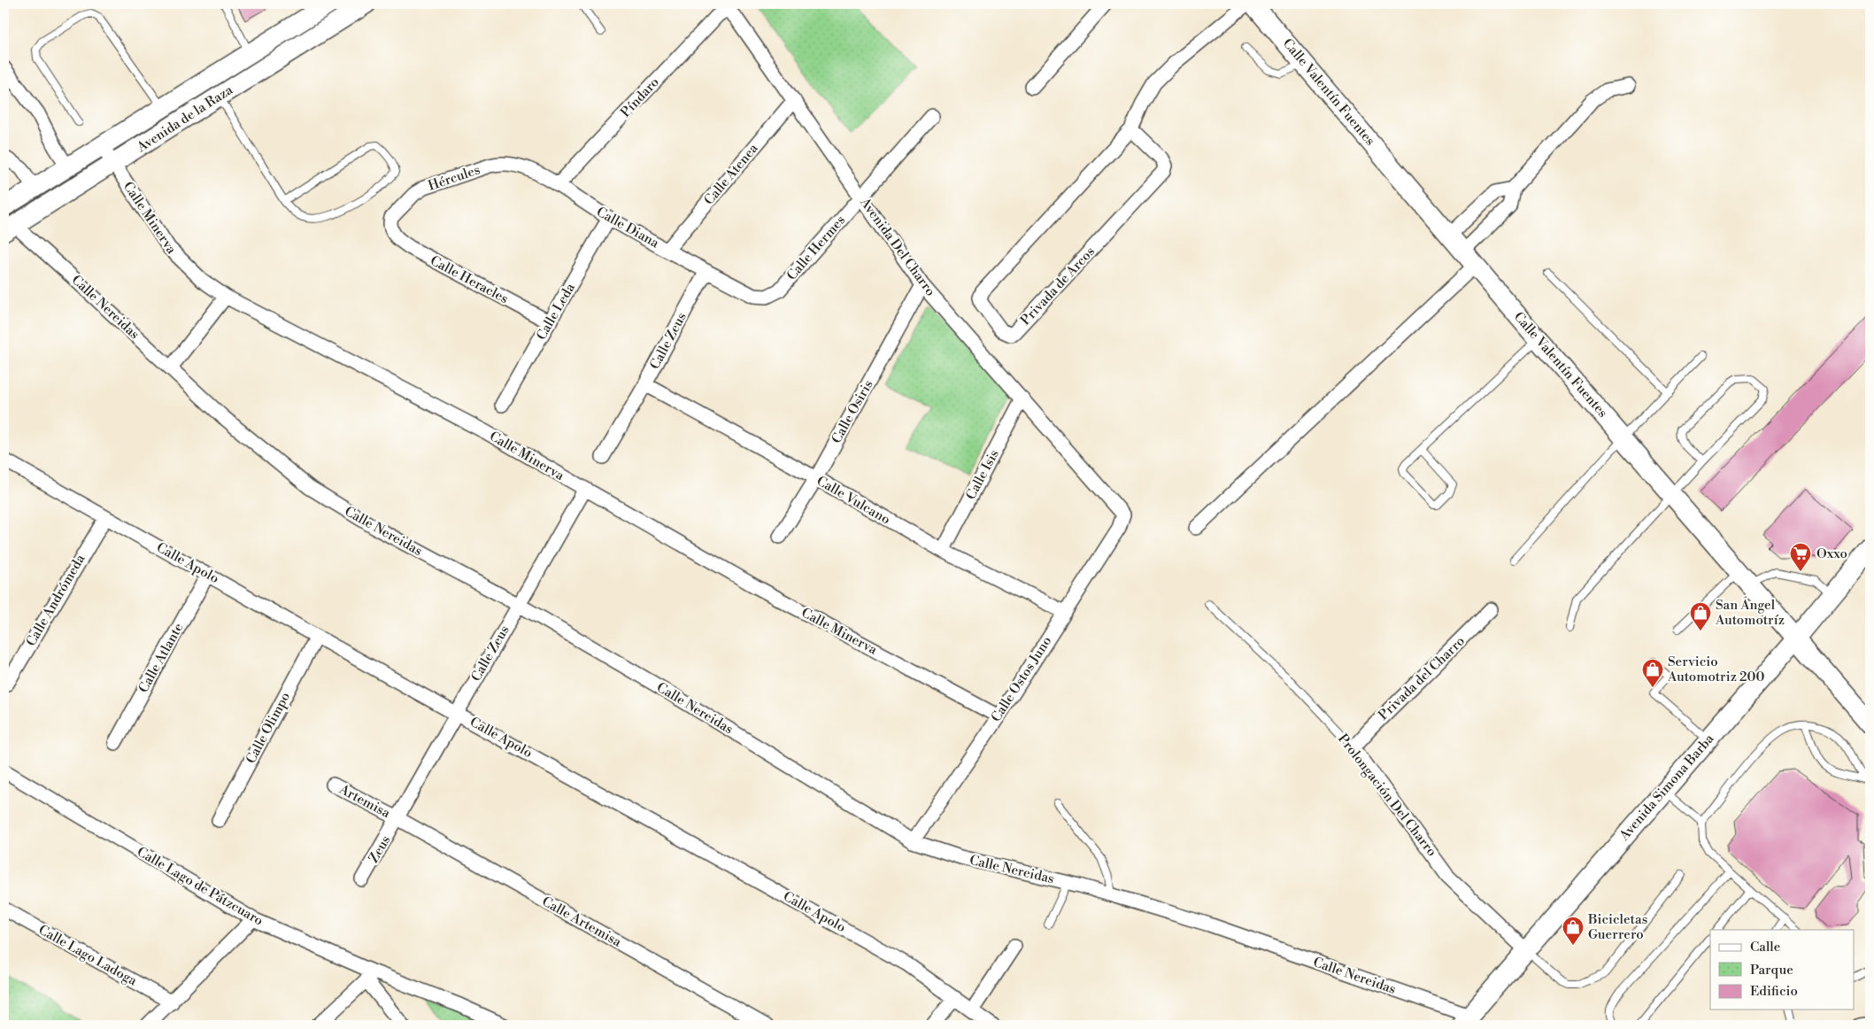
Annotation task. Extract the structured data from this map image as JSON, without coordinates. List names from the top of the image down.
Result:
{
  "streets": {
    "main road": ["Calle Valentín Fuentes", "Avenida de la Raza", "Avenida Simona Barba"],
    "street": [
      "Píndaro",
      "Calle Atenea",
      "Hércules",
      "Calle Minerva",
      "Calle Diana",
      "Avenida Del Charro",
      "Calle Hermes",
      "Calle Heracles",
      "Privada de Arcos",
      "Calle Nereidas",
      "Calle Leda",
      "Calle Zeus",
      "Calle Osiris",
      "Calle Isis",
      "Calle Vulcano",
      "Calle Apolo",
      "Calle Andrómeda",
      "Calle Atlante",
      "Privada del Charro",
      "Calle Ostos Juno",
      "Calle Olimpo",
      "Prolongación Del Charro",
      "Artemisa",
      "Zeus",
      "Calle Lago de Pátzcuaro",
      "Calle Artemisa",
      "Calle Lago Ladoga"
    ]
  },
  "crossings": [
    ["Calle Valentín Fuentes", "Avenida Simona Barba"],
    ["Píndaro", "Calle Diana"],
    ["Píndaro", "Avenida Del Charro"],
    ["Avenida de la Raza", "Calle Minerva"],
    ["Avenida de la Raza", "Calle Nereidas"],
    ["Calle Atenea", "Calle Diana"],
    ["Calle Atenea", "Avenida Del Charro"],
    ["Hércules", "Calle Diana"],
    ["Hércules", "Calle Heracles"],
    ["Calle Minerva", "Calle Zeus"],
    ["Calle Minerva", "Calle Ostos Juno"],
    ["Calle Diana", "Calle Hermes"],
    ["Calle Diana", "Calle Leda"],
    ["Calle Diana", "Calle Zeus"],
    ["Avenida Del Charro", "Calle Hermes"],
    ["Avenida Del Charro", "Calle Osiris"],
    ["Avenida Del Charro", "Calle Isis"],
    ["Avenida Del Charro", "Calle Ostos Juno"],
    ["Calle Heracles", "Calle Leda"],
    ["Calle Nereidas", "Calle Zeus"],
    ["Calle Nereidas", "Calle Ostos Juno"],
    ["Calle Nereidas", "Avenida Simona Barba"],
    ["Calle Zeus", "Calle Vulcano"],
    ["Calle Zeus", "Calle Apolo"],
    ["Calle Zeus", "Artemisa"],
    ["Calle Zeus", "Zeus"],
    ["Calle Zeus", "Calle Artemisa"],
    ["Calle Osiris", "Calle Vulcano"],
    ["Calle Isis", "Calle Vulcano"],
    ["Calle Vulcano", "Calle Ostos Juno"],
    ["Calle Apolo", "Calle Andrómeda"],
    ["Calle Apolo", "Calle Atlante"],
    ["Calle Apolo", "Calle Olimpo"],
    ["Privada del Charro", "Prolongación Del Charro"],
    ["Avenida Simona Barba", "Prolongación Del Charro"],
    ["Artemisa", "Zeus"],
    ["Artemisa", "Calle Artemisa"],
    ["Zeus", "Calle Artemisa"]
  ],
  "places": {
    "supermarket": ["Oxxo"],
    "shop": ["San Ángel Automotríz", "Servicio Automotriz 200", "Bicicletas Guerrero"]
  },
  "legend": ["Calle", "Parque", "Edificio"]
}
